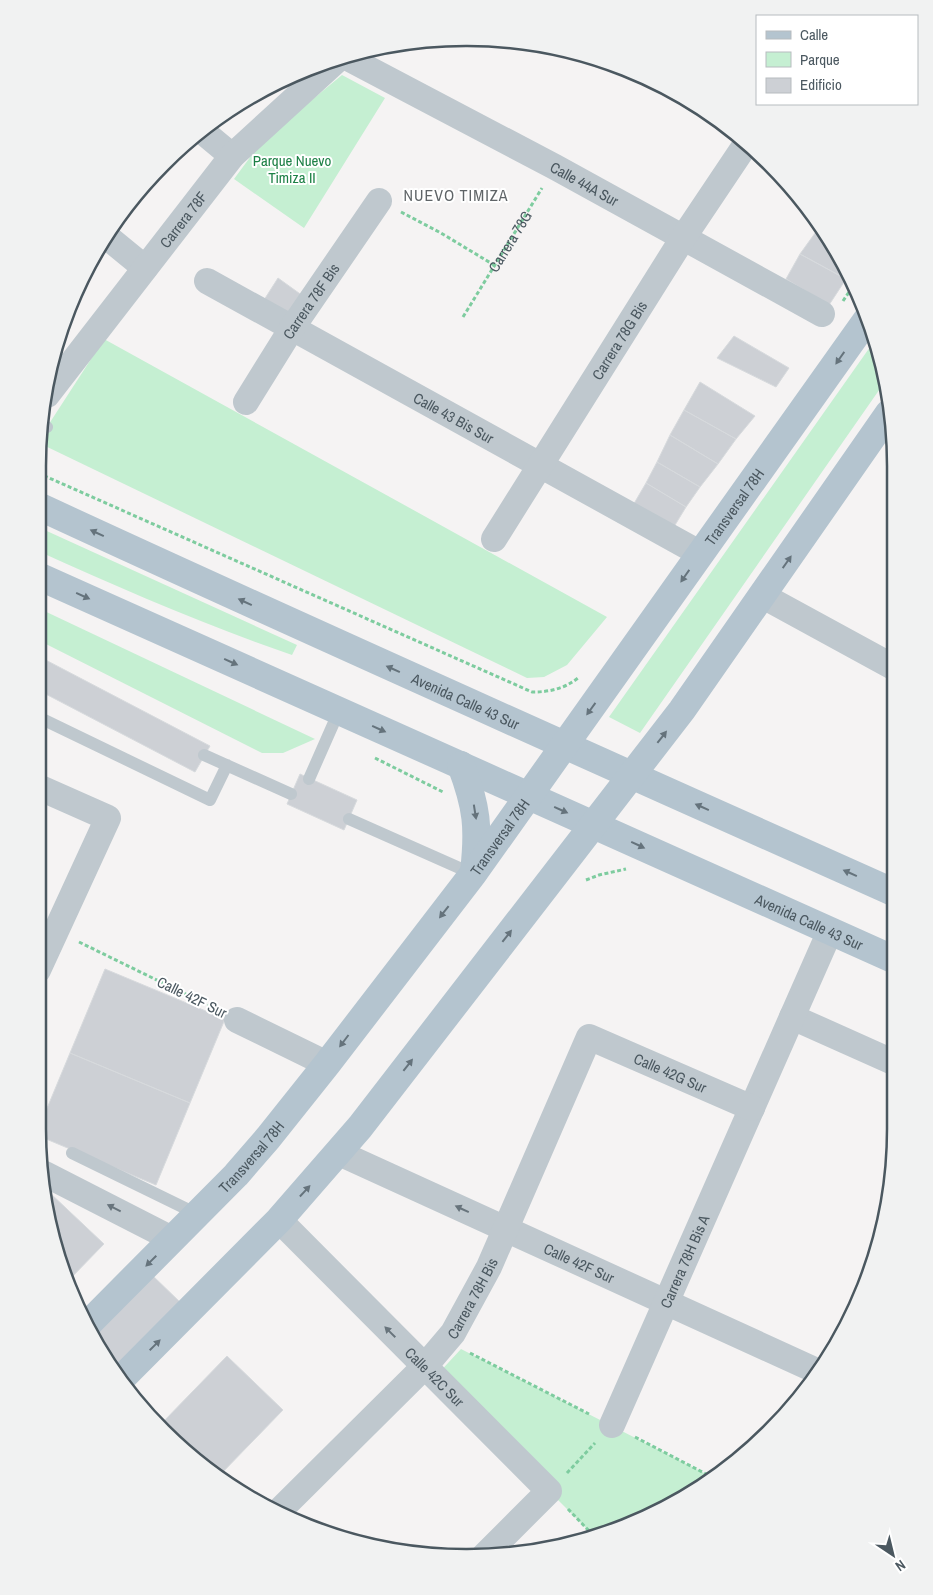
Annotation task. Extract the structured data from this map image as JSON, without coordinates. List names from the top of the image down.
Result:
{
  "streets": {
    "main road": ["Transversal 78H", "Avenida Calle 43 Sur"],
    "street": [
      "Calle 44A Sur",
      "Carrera 78F",
      "Carrera 78F Bis",
      "Carrera 78G Bis",
      "Calle 43 Bis Sur",
      "Calle 42F Sur",
      "Calle 42G Sur",
      "Carrera 78H Bis A",
      "Carrera 78H Bis",
      "Calle 42C Sur"
    ],
    "path": ["Carrera 78G"]
  },
  "crossings": [
    ["Calle 44A Sur", "Carrera 78G"],
    ["Calle 44A Sur", "Carrera 78G Bis"],
    ["Carrera 78F Bis", "Calle 43 Bis Sur"],
    ["Carrera 78G Bis", "Calle 43 Bis Sur"],
    ["Calle 43 Bis Sur", "Transversal 78H"],
    ["Transversal 78H", "Avenida Calle 43 Sur"],
    ["Transversal 78H", "Calle 42F Sur"],
    ["Avenida Calle 43 Sur", "Carrera 78H Bis A"],
    ["Calle 42F Sur", "Carrera 78H Bis A"],
    ["Calle 42F Sur", "Carrera 78H Bis"],
    ["Calle 42G Sur", "Carrera 78H Bis A"],
    ["Calle 42G Sur", "Carrera 78H Bis"],
    ["Carrera 78H Bis", "Calle 42C Sur"]
  ],
  "one_way": ["Calle 42C Sur"],
  "districts": ["NUEVO TIMIZA"],
  "parks": ["Parque Nuevo Timiza II"],
  "legend": ["Calle", "Parque", "Edificio"],
  "north": "bottom right"
}
